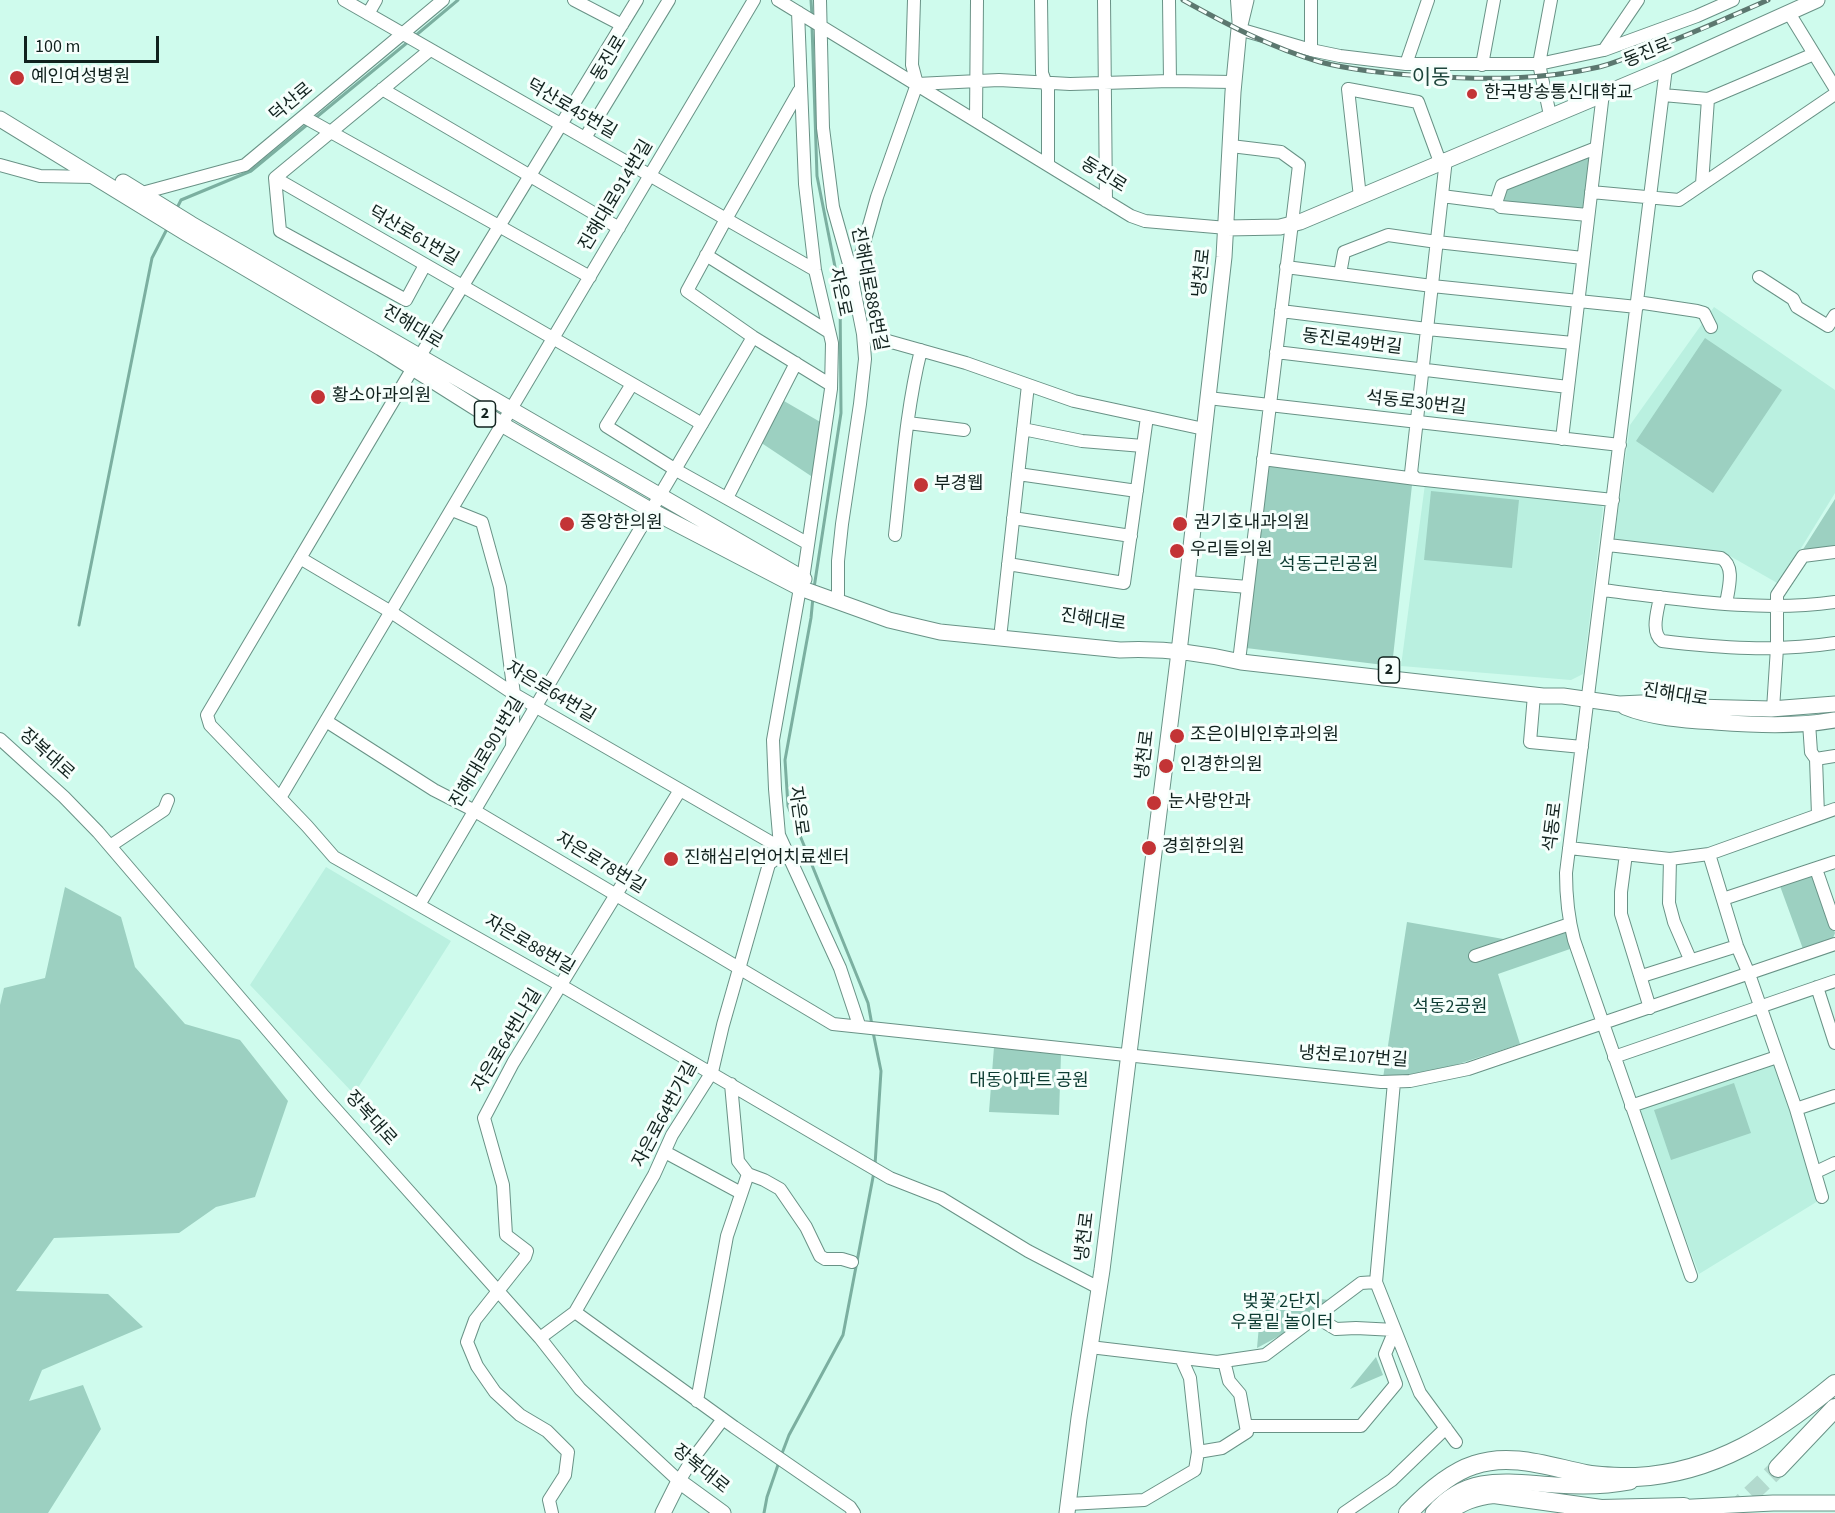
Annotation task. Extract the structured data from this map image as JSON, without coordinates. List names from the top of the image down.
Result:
{
  "streets": {
    "main road": [
      "동진로",
      "냉천로",
      "진해대로",
      "2",
      "장복대로"
    ],
    "street": [
      "덕산로",
      "덕산로45번길",
      "진해대로914번길",
      "덕산로61번길",
      "진해대로886번길",
      "자은로",
      "동진로49번길",
      "석동로30번길",
      "자은로64번길",
      "진해대로901번길",
      "석동로",
      "자은로78번길",
      "자은로88번길",
      "자은로64번나길",
      "냉천로107번길",
      "자은로64번가길"
    ]
  },
  "crossings": [
    ["동진로", "덕산로45번길"],
    ["동진로", "냉천로"],
    ["동진로", "진해대로886번길"],
    ["동진로", "자은로"],
    ["동진로", "동진로49번길"],
    ["동진로", "석동로"],
    ["덕산로", "덕산로45번길"],
    ["덕산로", "진해대로"],
    ["덕산로45번길", "진해대로914번길"],
    ["덕산로45번길", "자은로"],
    ["진해대로914번길", "덕산로61번길"],
    ["진해대로914번길", "진해대로"],
    ["진해대로914번길", "자은로64번길"],
    ["진해대로914번길", "자은로78번길"],
    ["진해대로914번길", "자은로88번길"],
    ["덕산로61번길", "진해대로901번길"],
    ["냉천로", "석동로30번길"],
    ["냉천로", "2"],
    ["냉천로", "자은로88번길"],
    ["냉천로", "냉천로107번길"],
    ["진해대로886번길", "진해대로"],
    ["진해대로886번길", "2"],
    ["자은로", "진해대로"],
    ["자은로", "2"],
    ["자은로", "자은로64번길"],
    ["자은로", "자은로78번길"],
    ["자은로", "자은로64번가길"],
    ["진해대로", "2"],
    ["진해대로", "진해대로901번길"],
    ["동진로49번길", "석동로30번길"],
    ["석동로30번길", "석동로"],
    ["2", "석동로"],
    ["자은로64번길", "진해대로901번길"],
    ["자은로64번길", "자은로88번길"],
    ["자은로64번길", "자은로64번나길"],
    ["자은로64번길", "자은로64번가길"],
    ["진해대로901번길", "자은로78번길"],
    ["진해대로901번길", "자은로88번길"],
    ["장복대로", "자은로64번나길"],
    ["장복대로", "자은로64번가길"],
    ["석동로", "냉천로107번길"],
    ["자은로78번길", "자은로64번나길"],
    ["자은로78번길", "냉천로107번길"],
    ["자은로78번길", "자은로64번가길"],
    ["자은로88번길", "자은로64번나길"],
    ["자은로88번길", "자은로64번가길"]
  ],
  "districts": ["이동"],
  "parks": [
    "석동근린공원",
    "석동2공원",
    "대동아파트 공원",
    "벚꽃 2단지 우물밑 놀이터"
  ],
  "places": [
    "예인여성병원",
    "한국방송통신대학교",
    "황소아과의원",
    "부경웹",
    "중앙한의원",
    "권기호내과의원",
    "우리들의원",
    "조은이비인후과의원",
    "인경한의원",
    "눈사랑안과",
    "경희한의원",
    "진해심리언어치료센터"
  ],
  "scale_bar": "100 m"
}
